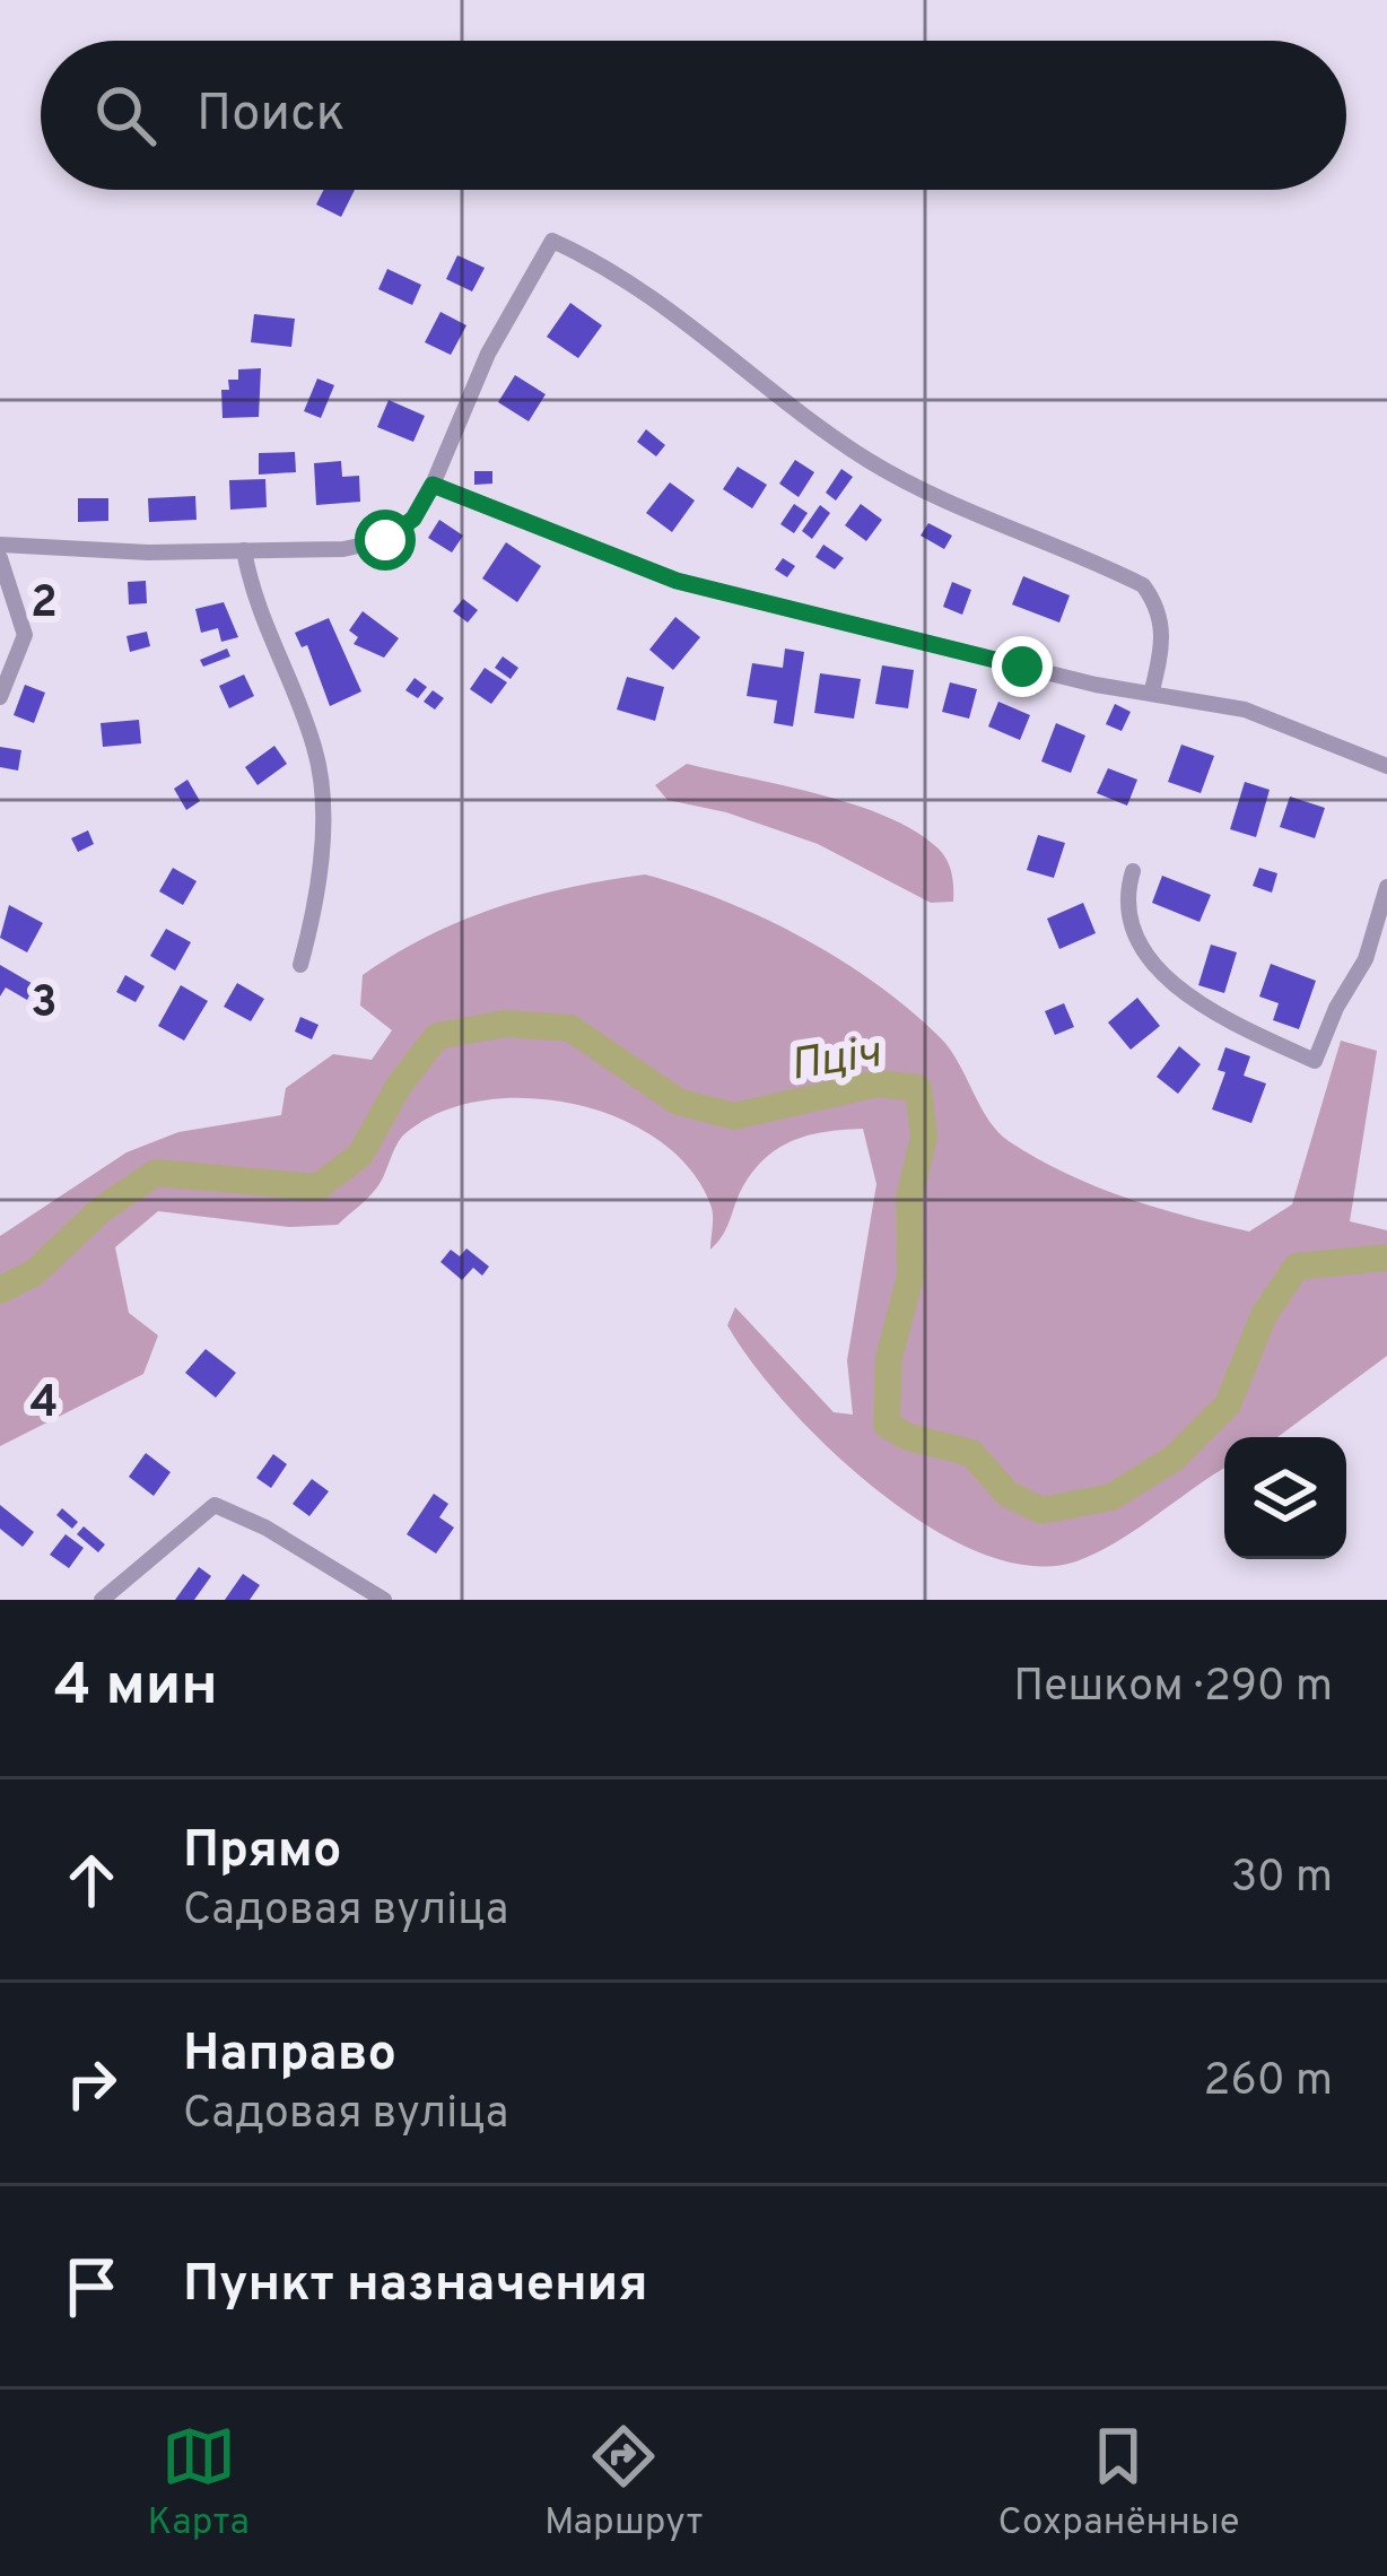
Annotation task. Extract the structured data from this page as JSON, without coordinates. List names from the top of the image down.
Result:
{
  "water": ["Пціч"],
  "page": {
    "search": "Поиск",
    "heading": ["4 мин", "Пешком · 290 m"],
    "list": [
      ["Прямо", "Садовая вуліца", "30 m"],
      ["Направо", "Садовая вуліца", "260 m"],
      "Пункт назначения"
    ],
    "nav": ["Карта", "Маршрут", "Сохранённые"]
  },
  "grid": {
    "rows": ["2", "3", "4"]
  }
}
